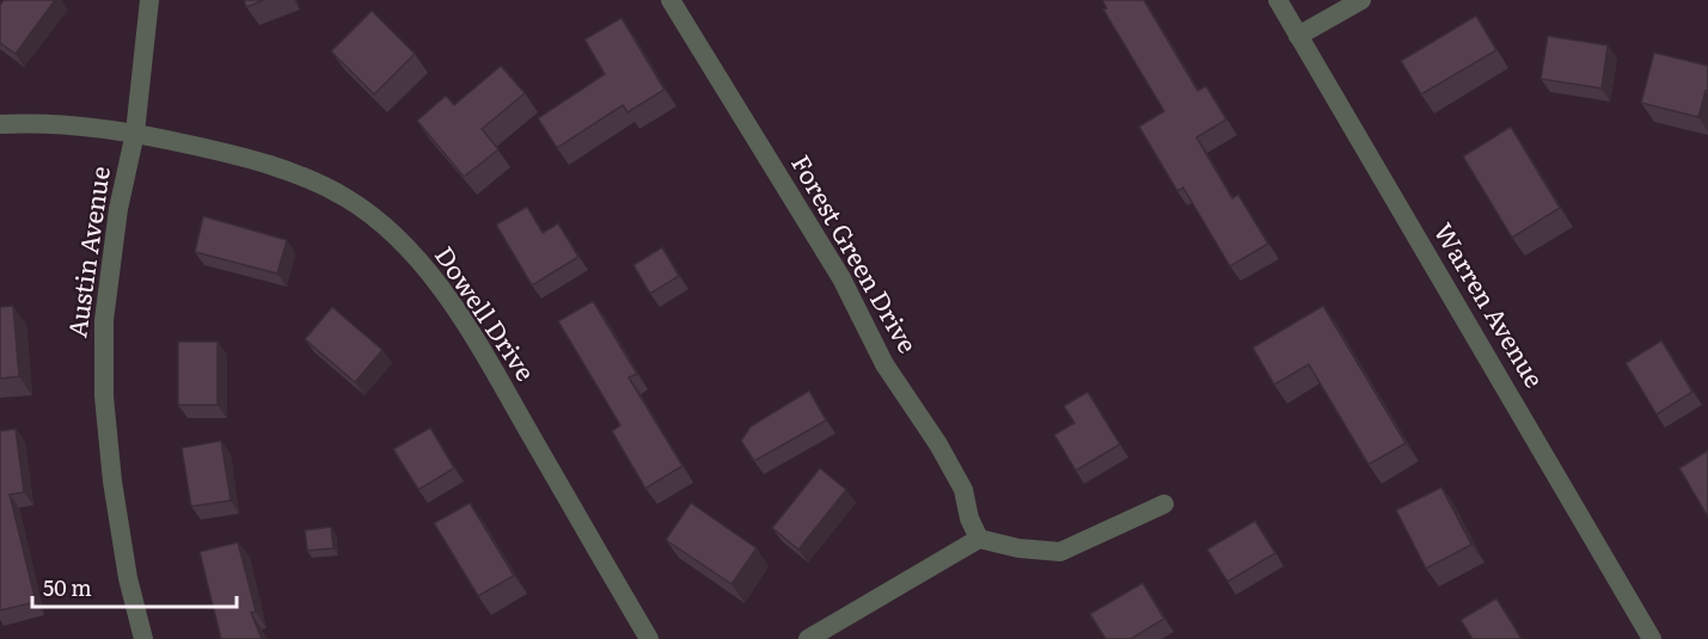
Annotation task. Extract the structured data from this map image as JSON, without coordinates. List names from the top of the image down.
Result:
{
  "streets": {
    "street": [
      "Austin Avenue",
      "Forest Green Drive",
      "Warren Avenue",
      "Dowell Drive"
    ]
  },
  "crossings": [
    ["Austin Avenue", "Dowell Drive"]
  ],
  "scale_bar": "50 m"
}
